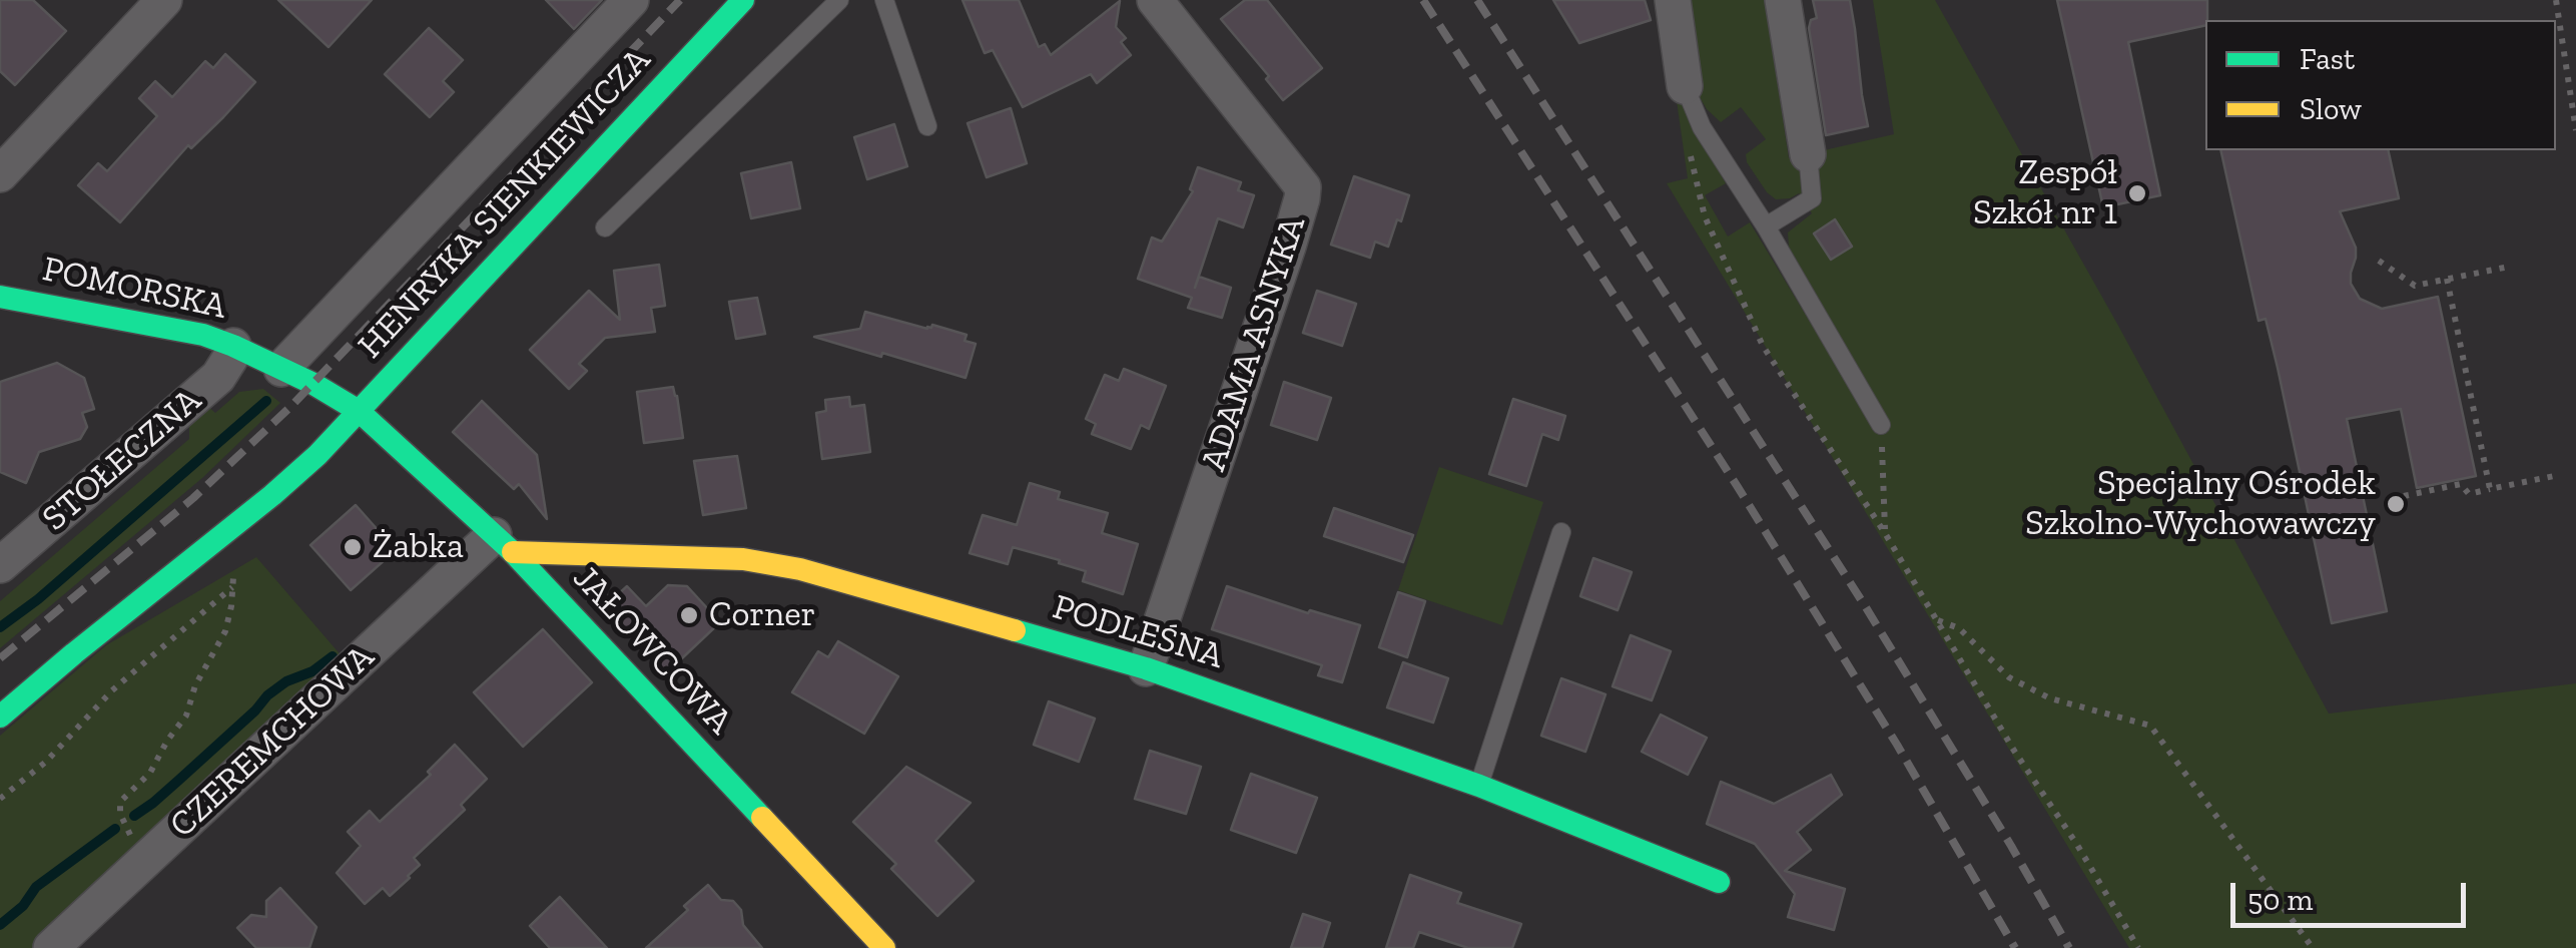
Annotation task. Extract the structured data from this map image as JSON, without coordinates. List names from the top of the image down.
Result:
{
  "streets": {
    "street": [
      "HENRYKA SIENKIEWICZA",
      "POMORSKA",
      "ADAMA ASNYKA",
      "STOŁECZNA",
      "PODLEŚNA",
      "JAŁOWCOWA",
      "CZEREMCHOWA"
    ]
  },
  "crossings": [
    ["HENRYKA SIENKIEWICZA", "POMORSKA"],
    ["HENRYKA SIENKIEWICZA", "JAŁOWCOWA"],
    ["POMORSKA", "STOŁECZNA"],
    ["POMORSKA", "JAŁOWCOWA"],
    ["ADAMA ASNYKA", "PODLEŚNA"],
    ["PODLEŚNA", "JAŁOWCOWA"],
    ["PODLEŚNA", "CZEREMCHOWA"],
    ["JAŁOWCOWA", "CZEREMCHOWA"]
  ],
  "places": [
    "Zespół Szkół nr 1",
    "Specjalny Ośrodek Szkolno-Wychowawczy",
    "Żabka",
    "Corner"
  ],
  "legend": ["Fast", "Slow"],
  "scale_bar": "50 m"
}
